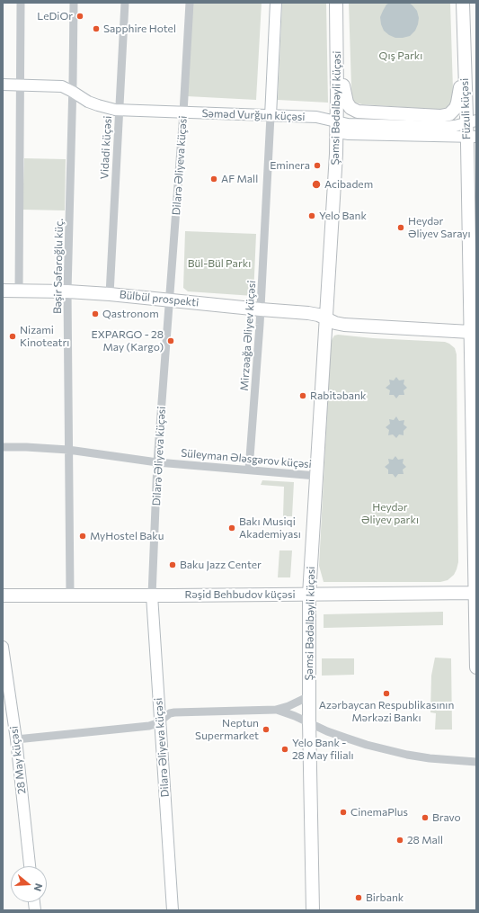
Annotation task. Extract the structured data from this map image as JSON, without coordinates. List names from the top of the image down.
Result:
{
  "streets": {
    "main road": [
      "Şəmsi Bədəlbəyli küçəsi",
      "Füzuli küçəsi",
      "Səməd Vurğun küçəsi",
      "Dilarə Əliyeva küçəsi",
      "Bülbül prospekti",
      "Rəşid Behbudov küçəsi",
      "28 May küçəsi"
    ],
    "street": [
      "Vidadi küçəsi",
      "Bəşir Səfəroğlu küç.",
      "Mirzəağa Əliyev küçəsi",
      "Süleyman Ələsgərov küçəsi"
    ]
  },
  "crossings": [
    ["Şəmsi Bədəlbəyli küçəsi", "Səməd Vurğun küçəsi"],
    ["Şəmsi Bədəlbəyli küçəsi", "Bülbül prospekti"],
    ["Şəmsi Bədəlbəyli küçəsi", "Süleyman Ələsgərov küçəsi"],
    ["Şəmsi Bədəlbəyli küçəsi", "Rəşid Behbudov küçəsi"],
    ["Füzuli küçəsi", "Səməd Vurğun küçəsi"],
    ["Füzuli küçəsi", "Bülbül prospekti"],
    ["Füzuli küçəsi", "Rəşid Behbudov küçəsi"],
    ["Səməd Vurğun küçəsi", "Vidadi küçəsi"],
    ["Səməd Vurğun küçəsi", "Dilarə Əliyeva küçəsi"],
    ["Səməd Vurğun küçəsi", "Bəşir Səfəroğlu küç."],
    ["Səməd Vurğun küçəsi", "Mirzəağa Əliyev küçəsi"],
    ["Vidadi küçəsi", "Bülbül prospekti"],
    ["Dilarə Əliyeva küçəsi", "Bülbül prospekti"],
    ["Dilarə Əliyeva küçəsi", "Süleyman Ələsgərov küçəsi"],
    ["Dilarə Əliyeva küçəsi", "Rəşid Behbudov küçəsi"],
    ["Bəşir Səfəroğlu küç.", "Bülbül prospekti"],
    ["Bəşir Səfəroğlu küç.", "Süleyman Ələsgərov küçəsi"],
    ["Bəşir Səfəroğlu küç.", "Rəşid Behbudov küçəsi"],
    ["Bülbül prospekti", "Mirzəağa Əliyev küçəsi"],
    ["Mirzəağa Əliyev küçəsi", "Süleyman Ələsgərov küçəsi"]
  ],
  "parks": ["Qış Parkı", "Bül-Bül Parkı", "Heydər Əliyev parkı"],
  "places": [
    "LeDiOr",
    "Sapphire Hotel",
    "Eminera",
    "AF Mall",
    "Acibadem",
    "Yelo Bank",
    "Heydər Əliyev Sarayı",
    "Qastronom",
    "Nizami Kinoteatrı",
    "EXPARGO - 28 May (Kargo)",
    "Rabitəbank",
    "Bakı Musiqi Akademiyası",
    "MyHostel Baku",
    "Baku Jazz Center",
    "Azərbaycan Respublikasının Mərkəzi Bankı",
    "Neptun Supermarket",
    "Yelo Bank - 28 May filialı",
    "CinemaPlus",
    "Bravo",
    "28 Mall",
    "Birbank"
  ],
  "north": "right"
}
